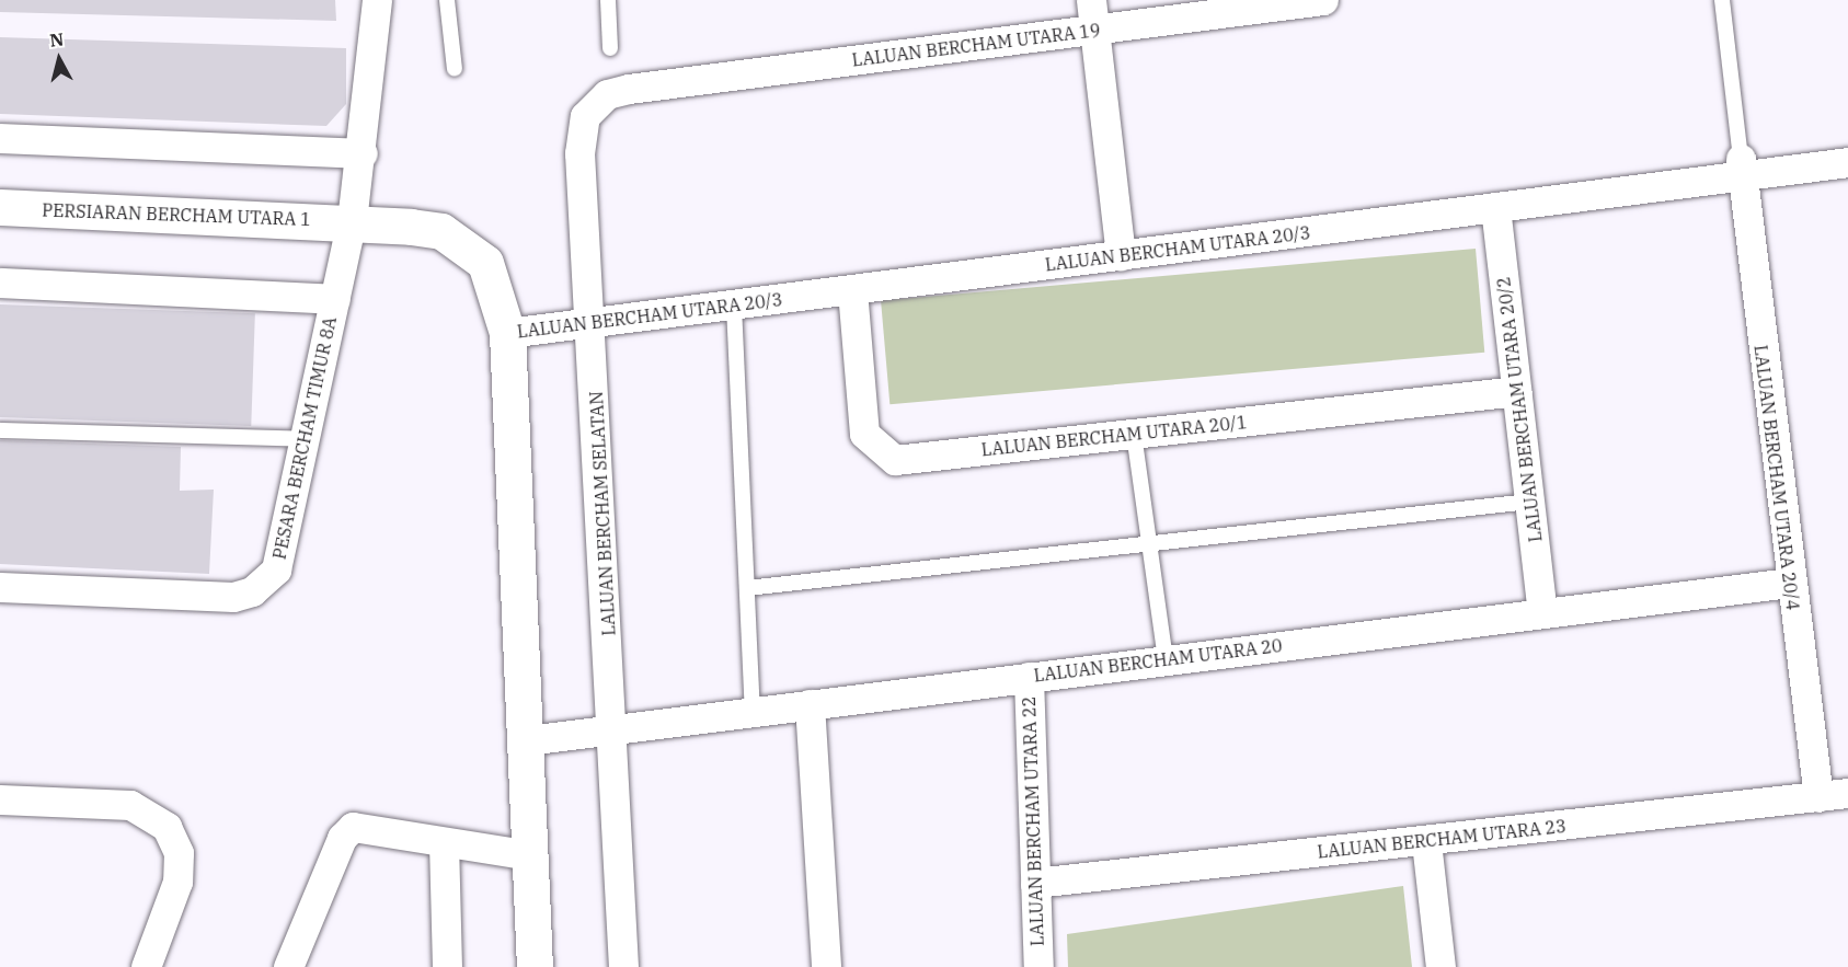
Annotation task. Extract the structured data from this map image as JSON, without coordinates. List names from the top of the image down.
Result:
{
  "streets": {
    "street": [
      "LALUAN BERCHAM UTARA 19",
      "PERSIARAN BERCHAM UTARA 1",
      "LALUAN BERCHAM UTARA 20/3",
      "LALUAN BERCHAM UTARA 20/2",
      "LALUAN BERCHAM UTARA 20/1",
      "PESARA BERCHAM TIMUR 8A",
      "LALUAN BERCHAM UTARA 20/4",
      "LALUAN BERCHAM SELATAN",
      "LALUAN BERCHAM UTARA 20",
      "LALUAN BERCHAM UTARA 22",
      "LALUAN BERCHAM UTARA 23"
    ]
  },
  "crossings": [
    ["LALUAN BERCHAM UTARA 19", "LALUAN BERCHAM SELATAN"],
    ["PERSIARAN BERCHAM UTARA 1", "LALUAN BERCHAM UTARA 20/3"],
    ["PERSIARAN BERCHAM UTARA 1", "PESARA BERCHAM TIMUR 8A"],
    ["PERSIARAN BERCHAM UTARA 1", "LALUAN BERCHAM UTARA 20"],
    ["LALUAN BERCHAM UTARA 20/3", "LALUAN BERCHAM UTARA 20/2"],
    ["LALUAN BERCHAM UTARA 20/3", "LALUAN BERCHAM UTARA 20/1"],
    ["LALUAN BERCHAM UTARA 20/3", "LALUAN BERCHAM UTARA 20/4"],
    ["LALUAN BERCHAM UTARA 20/3", "LALUAN BERCHAM SELATAN"],
    ["LALUAN BERCHAM UTARA 20/2", "LALUAN BERCHAM UTARA 20/1"],
    ["LALUAN BERCHAM UTARA 20/2", "LALUAN BERCHAM UTARA 20"],
    ["LALUAN BERCHAM UTARA 20/4", "LALUAN BERCHAM UTARA 20"],
    ["LALUAN BERCHAM UTARA 20/4", "LALUAN BERCHAM UTARA 23"],
    ["LALUAN BERCHAM SELATAN", "LALUAN BERCHAM UTARA 20"],
    ["LALUAN BERCHAM UTARA 20", "LALUAN BERCHAM UTARA 22"],
    ["LALUAN BERCHAM UTARA 22", "LALUAN BERCHAM UTARA 23"]
  ],
  "north": "top"
}
